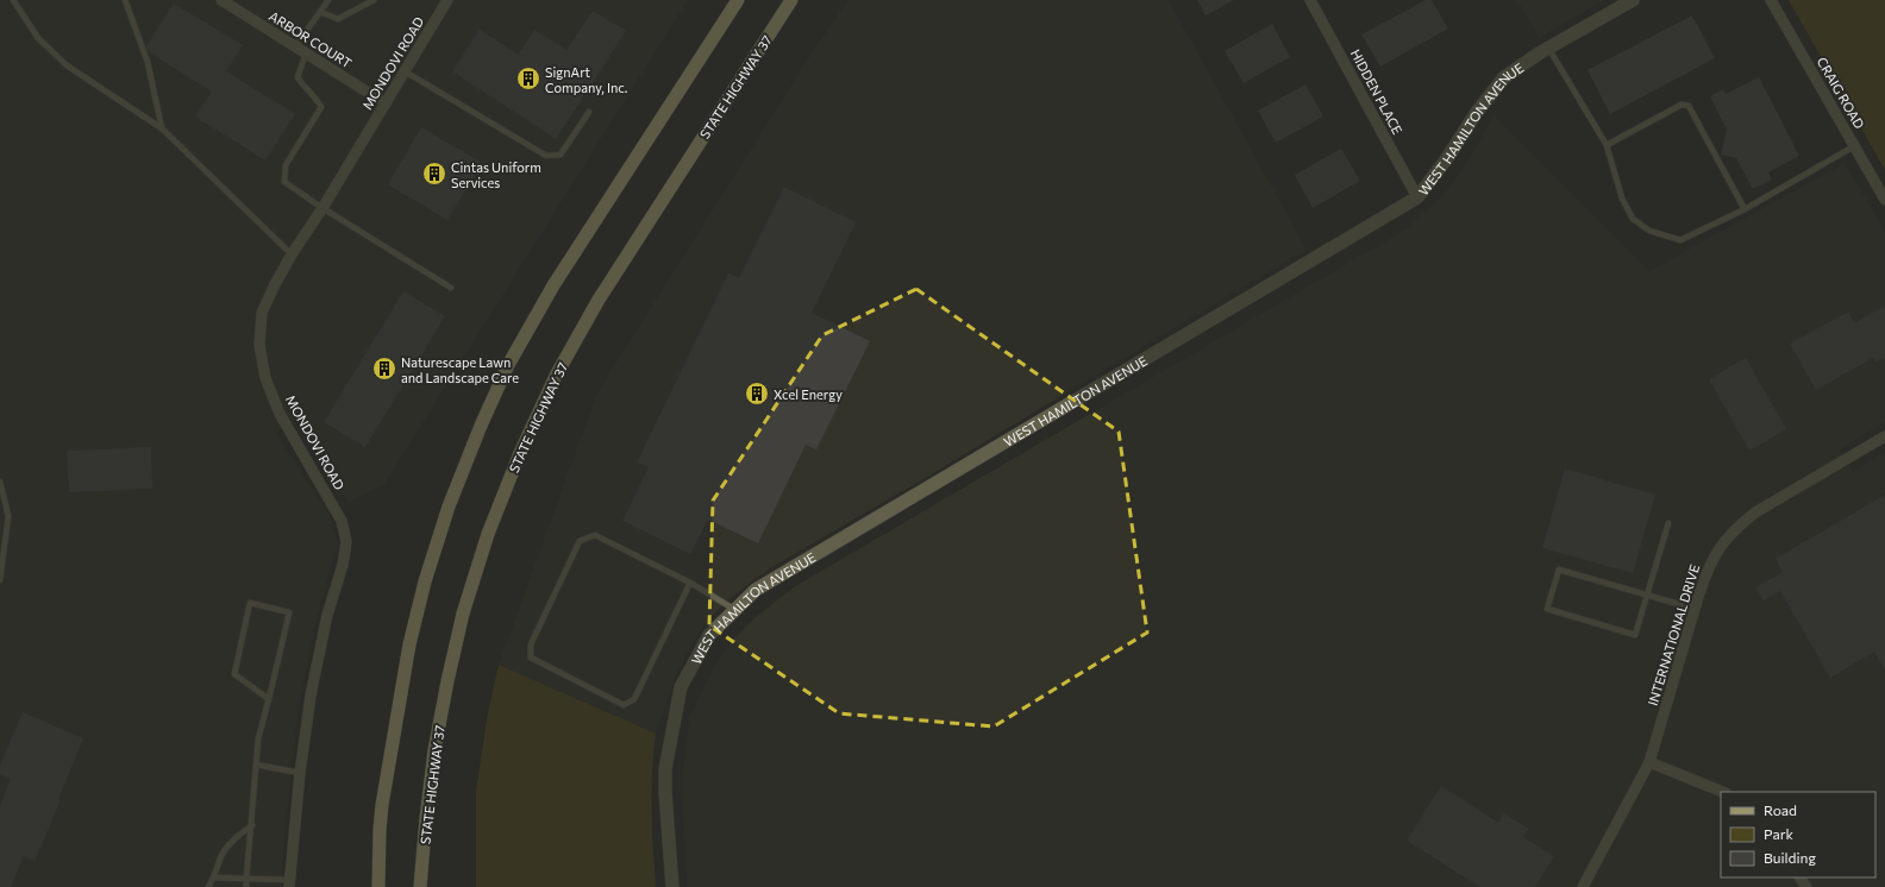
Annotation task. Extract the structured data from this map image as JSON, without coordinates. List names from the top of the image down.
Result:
{
  "streets": {
    "main road": ["STATE HIGHWAY 37"],
    "street": [
      "ARBOR COURT",
      "MONDOVI ROAD",
      "HIDDEN PLACE",
      "CRAIG ROAD",
      "WEST HAMILTON AVENUE",
      "INTERNATIONAL DRIVE"
    ]
  },
  "crossings": [
    ["ARBOR COURT", "MONDOVI ROAD"],
    ["HIDDEN PLACE", "WEST HAMILTON AVENUE"]
  ],
  "places": {
    "building": [
      "SignArt Company, Inc.",
      "Cintas Uniform Services",
      "Naturescape Lawn and Landscape Care",
      "Xcel Energy"
    ]
  },
  "legend": ["Road", "Park", "Building"]
}
